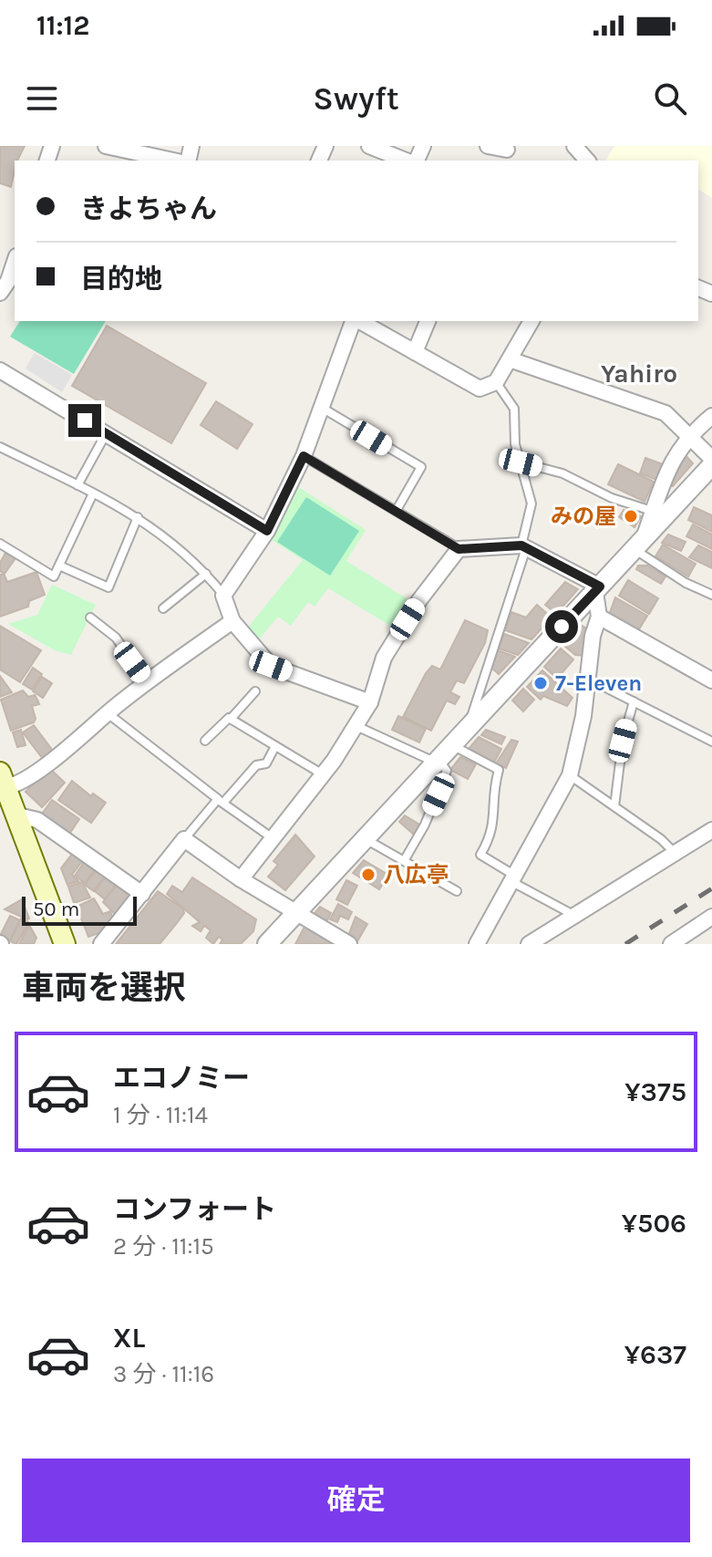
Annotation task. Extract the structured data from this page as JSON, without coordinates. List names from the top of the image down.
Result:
{
  "districts": ["Yahiro"],
  "places": ["みの屋", "7-Eleven", "八広亭"],
  "scale_bar": "50 m",
  "page": {
    "status": "11:12",
    "header": "Swyft",
    "banner": ["きよちゃん", "目的地"],
    "scale": "50 m",
    "heading": "車両を選択",
    "list": [
      {
        "name": "エコノミー",
        "note": "1 分 · 11:14",
        "value": "¥375"
      },
      {
        "name": "コンフォート",
        "note": "2 分 · 11:15",
        "value": "¥506"
      },
      {
        "name": "XL",
        "note": "3 分 · 11:16",
        "value": "¥637"
      }
    ],
    "buttons": "確定"
  }
}
